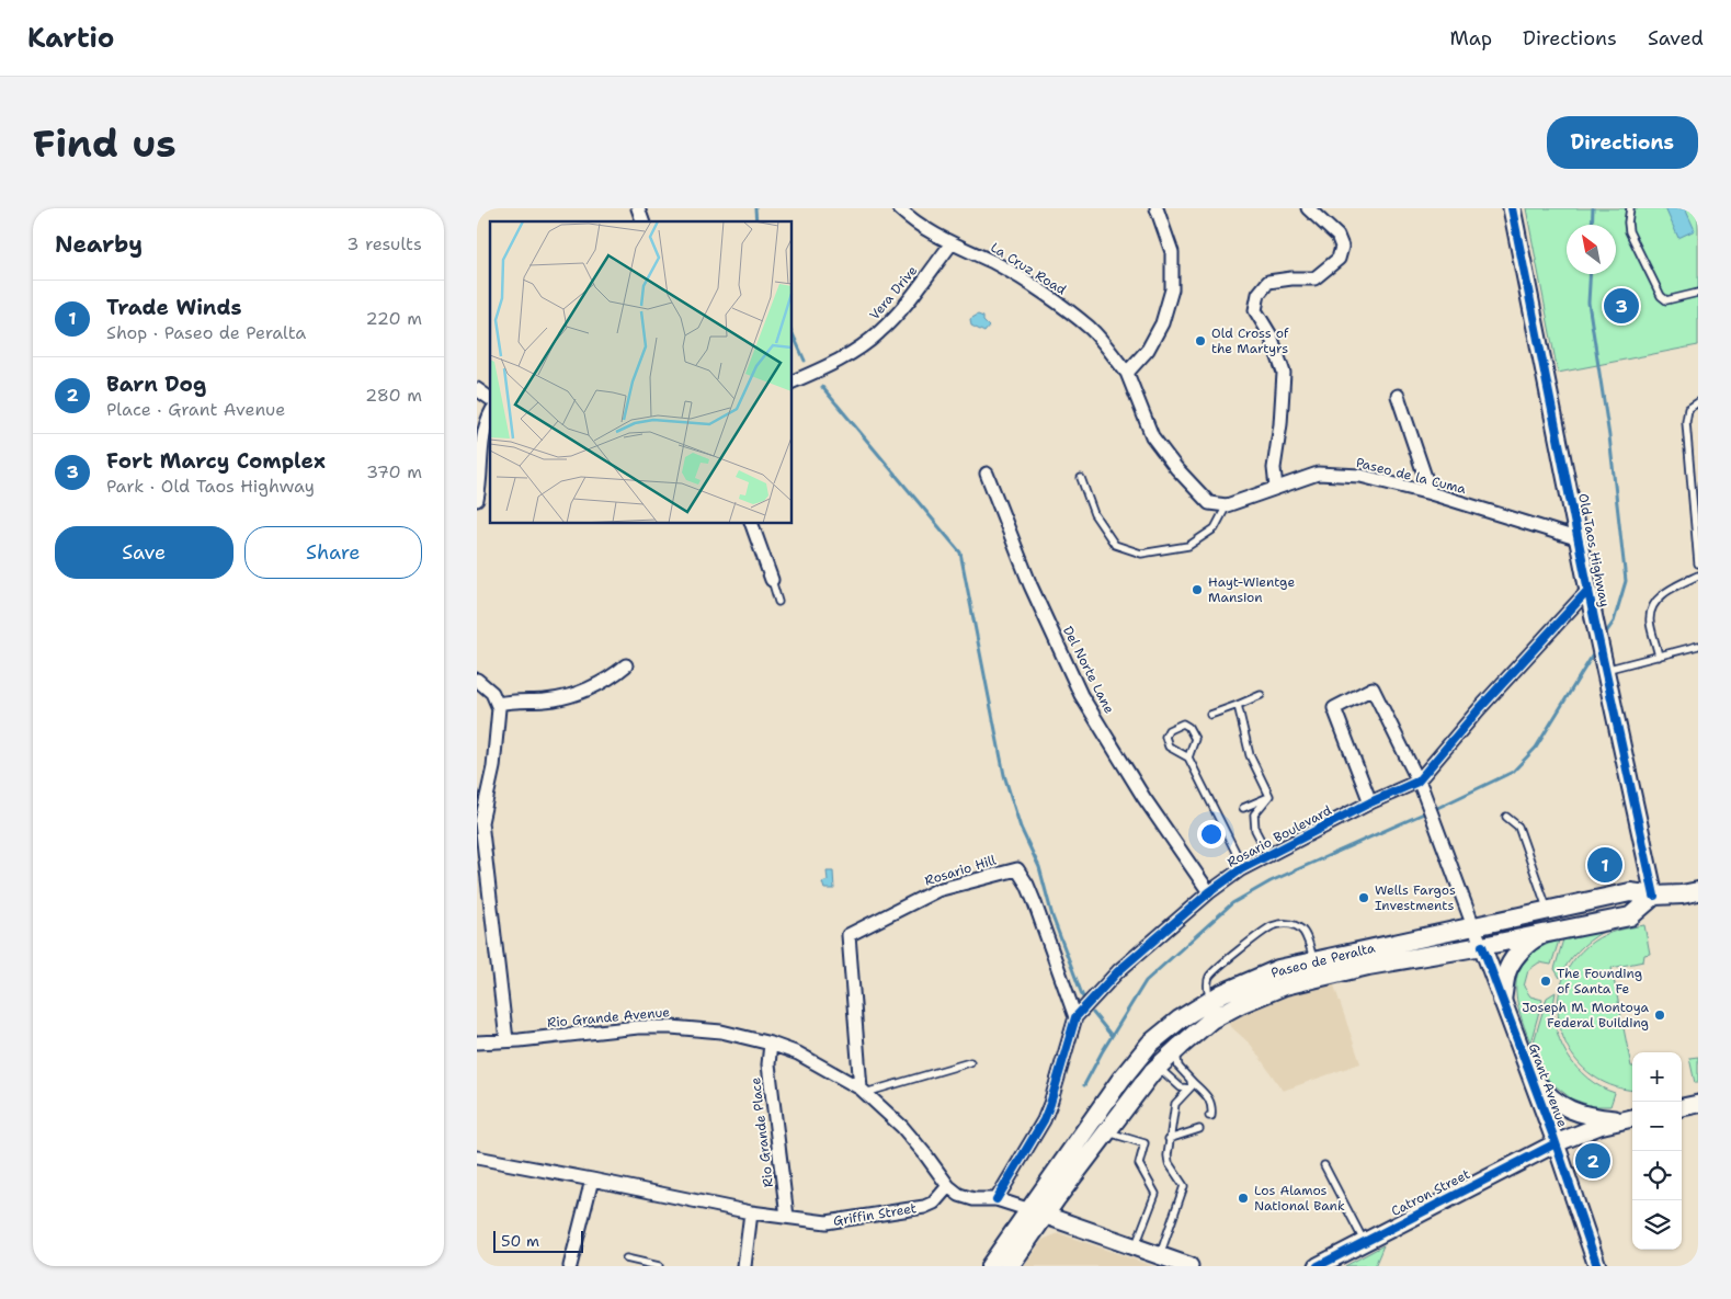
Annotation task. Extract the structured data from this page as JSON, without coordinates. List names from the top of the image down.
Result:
{
  "streets": {
    "main road": ["Paseo de Peralta"],
    "street": [
      "La Cruz Road",
      "Vera Drive",
      "Paseo de la Cuma",
      "Old Taos Highway",
      "Del Norte Lane",
      "Rosario Boulevard",
      "Rosario Hill",
      "Rio Grande Avenue",
      "Grant Avenue",
      "Rio Grande Place",
      "Catron Street",
      "Griffin Street"
    ]
  },
  "crossings": [
    ["La Cruz Road", "Vera Drive"],
    ["Paseo de la Cuma", "Old Taos Highway"],
    ["Old Taos Highway", "Rosario Boulevard"],
    ["Old Taos Highway", "Paseo de Peralta"],
    ["Del Norte Lane", "Rosario Boulevard"],
    ["Rosario Boulevard", "Rosario Hill"],
    ["Rosario Boulevard", "Grant Avenue"],
    ["Rosario Hill", "Rio Grande Avenue"],
    ["Paseo de Peralta", "Grant Avenue"],
    ["Rio Grande Avenue", "Rio Grande Place"],
    ["Rio Grande Avenue", "Griffin Street"],
    ["Grant Avenue", "Catron Street"],
    ["Rio Grande Place", "Griffin Street"]
  ],
  "places": [
    "Old Cross of the Martyrs",
    "Hayt-Wientge Mansion",
    "Wells Fargos Investments",
    "The Founding of Santa Fe",
    "Joseph M. Montoya Federal Building",
    "Los Alamos National Bank"
  ],
  "scale_bar": "50 m",
  "north": "top left",
  "page": {
    "header": "Kartio",
    "nav": ["Map", "Directions", "Saved"],
    "buttons": [
      "Directions",
      ["Save", "Share"]
    ],
    "title": "Find us",
    "heading": ["Nearby", "3 results"],
    "list": [
      {
        "mark": "1",
        "name": "Trade Winds",
        "note": "Shop · Paseo de Peralta",
        "value": "220 m"
      },
      {
        "mark": "2",
        "name": "Barn Dog",
        "note": "Place · Grant Avenue",
        "value": "280 m"
      },
      {
        "mark": "3",
        "name": "Fort Marcy Complex",
        "note": "Park · Old Taos Highway",
        "value": "370 m"
      }
    ],
    "pins": ["3", "1", "2"],
    "map_buttons": ["+", "−"],
    "scale": "50 m"
  }
}
